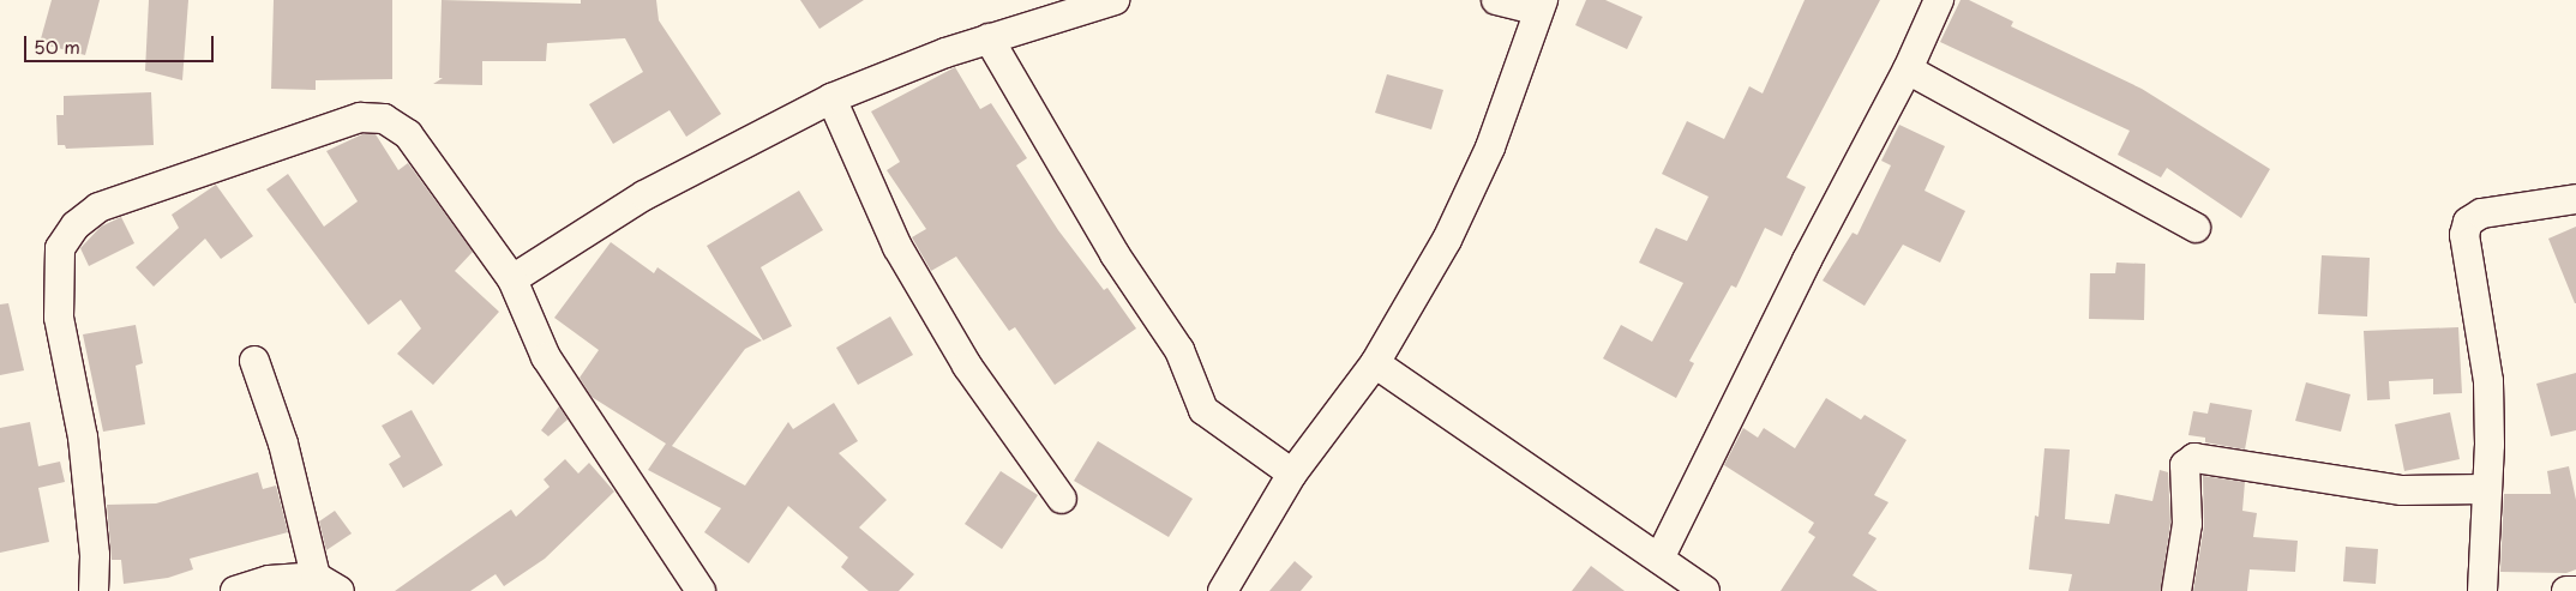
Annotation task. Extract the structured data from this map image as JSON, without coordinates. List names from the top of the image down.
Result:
{
  "scale_bar": "50 m"
}
